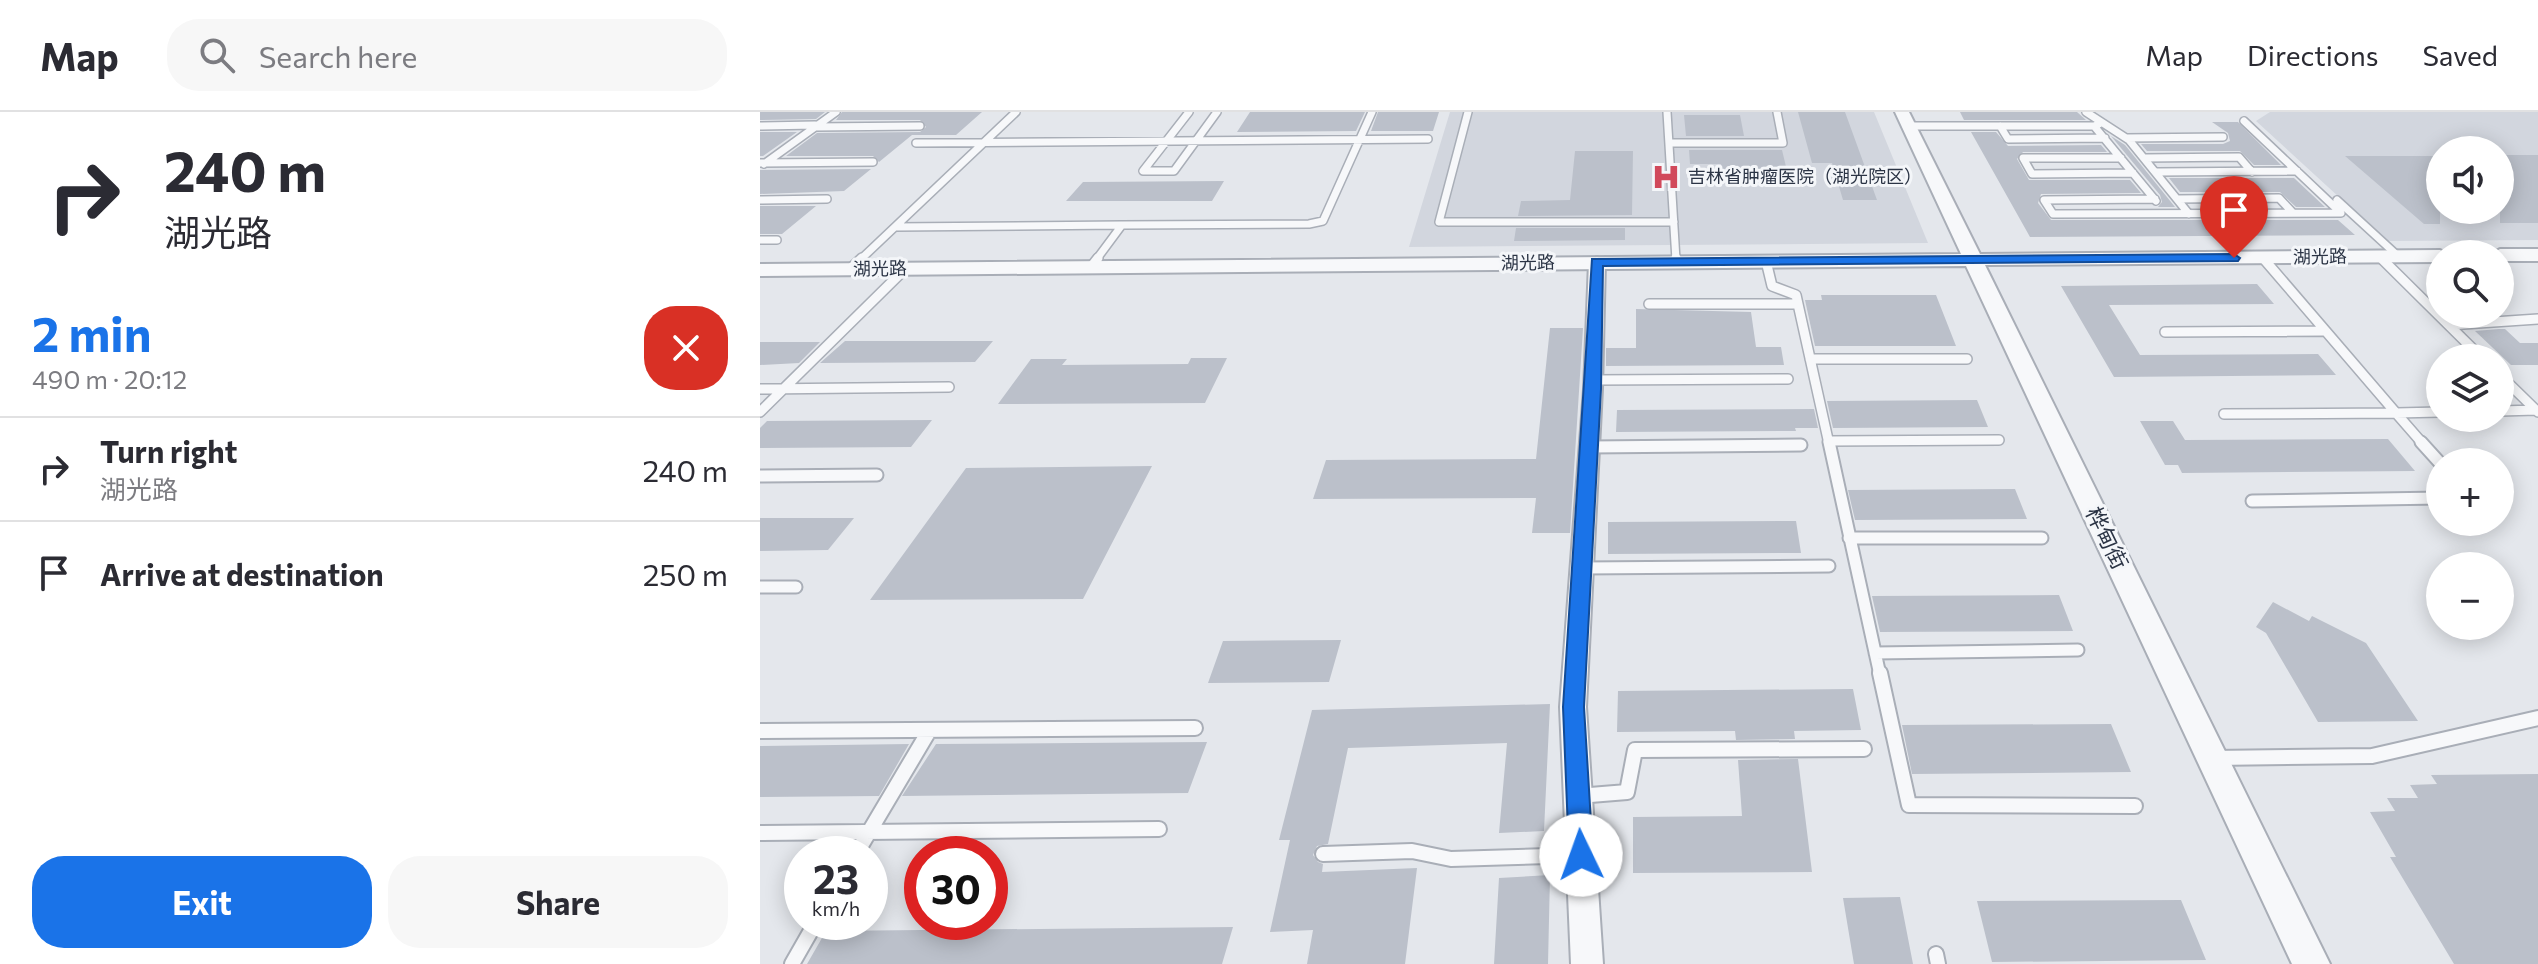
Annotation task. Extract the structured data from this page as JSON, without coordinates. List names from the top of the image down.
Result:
{
  "streets": {
    "street": ["湖光路", "桦甸街"]
  },
  "crossings": [
    ["湖光路", "桦甸街"]
  ],
  "places": {
    "hospital": ["吉林省肿瘤医院（湖光院区）"]
  },
  "page": {
    "header": "Map",
    "search": "Search here",
    "nav": ["Map", "Directions", "Saved"],
    "turn": ["240 m", "湖光路"],
    "map_buttons": ["+", "−"],
    "heading": ["2 min", "490 m · 20:12"],
    "list": [
      {
        "name": "Turn right",
        "note": "湖光路",
        "value": "240 m"
      },
      {
        "name": "Arrive at destination",
        "value": "250 m"
      }
    ],
    "speed": "23 km/h",
    "limit": "30",
    "buttons": ["Exit", "Share"]
  }
}
